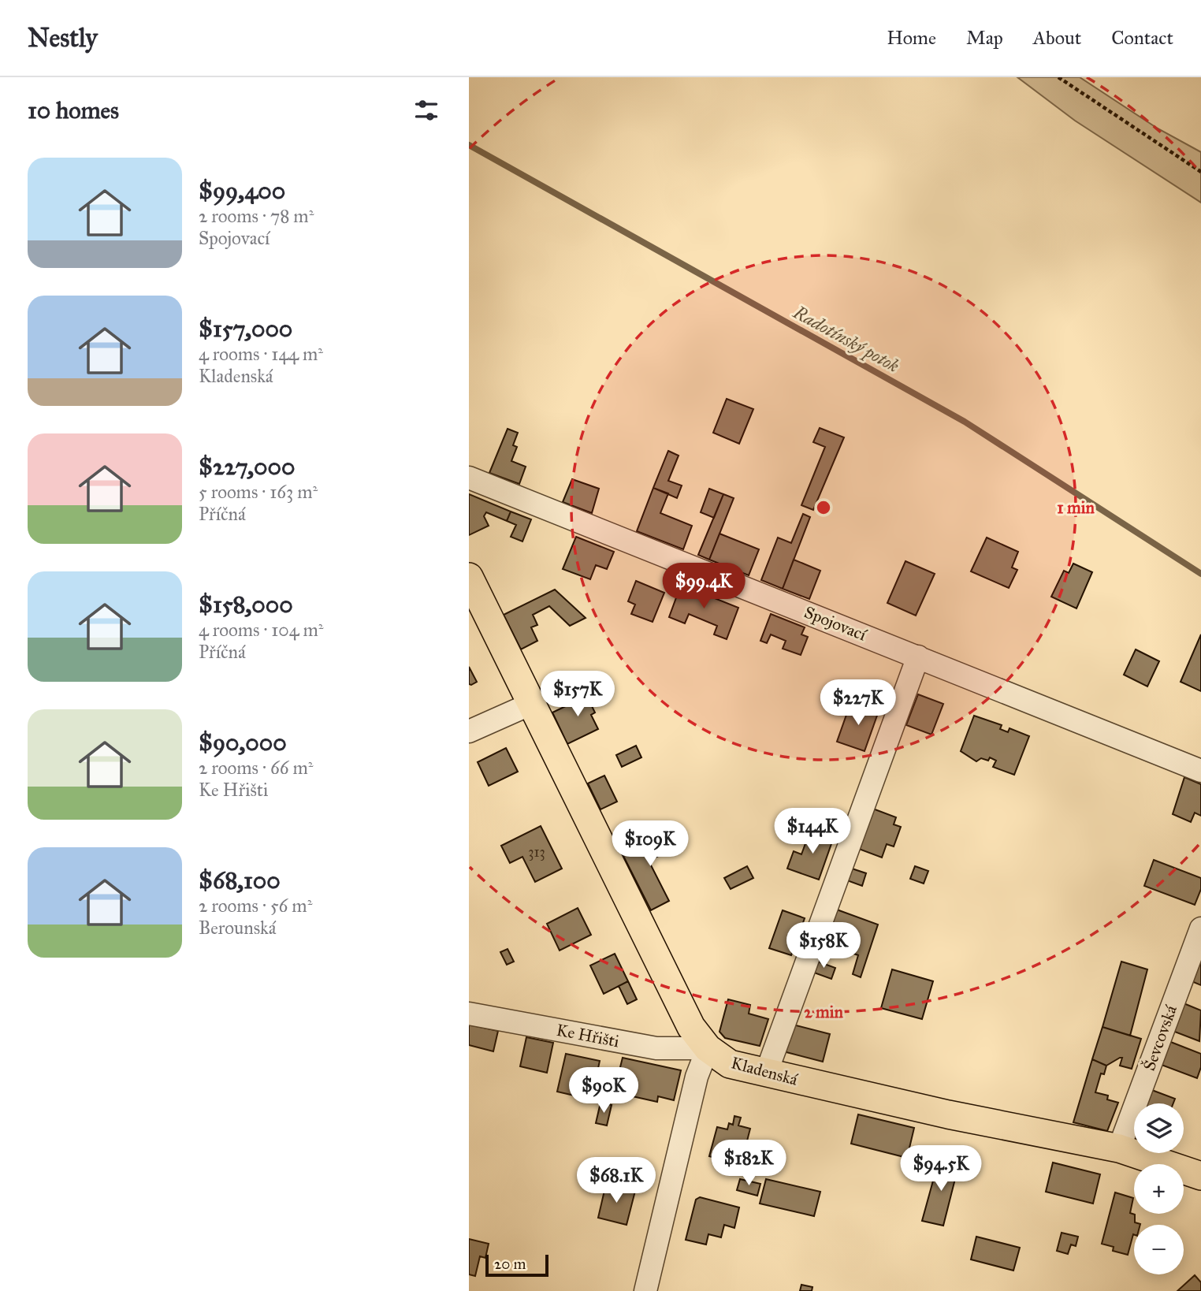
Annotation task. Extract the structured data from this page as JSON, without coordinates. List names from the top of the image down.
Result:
{
  "streets": {
    "main road": ["Kladenská"],
    "street": ["Spojovací", "Ke Hřišti", "Ševcovská"]
  },
  "crossings": [
    ["Ke Hřišti", "Kladenská"],
    ["Ševcovská", "Kladenská"]
  ],
  "water": ["Radotínský potok"],
  "house_numbers": ["313"],
  "scale_bar": "20 m",
  "page": {
    "header": "Nestly",
    "nav": [
      "Home",
      "Map",
      "About",
      "Contact"
    ],
    "heading": "10 homes",
    "list": [
      {
        "name": "$99,400",
        "note": "2 rooms · 78 m² · Spojovací"
      },
      {
        "name": "$157,000",
        "note": "4 rooms · 144 m² · Kladenská"
      },
      {
        "name": "$227,000",
        "note": "5 rooms · 163 m² · Příčná"
      },
      {
        "name": "$158,000",
        "note": "4 rooms · 104 m² · Příčná"
      },
      {
        "name": "$90,000",
        "note": "2 rooms · 66 m² · Ke Hřišti"
      },
      {
        "name": "$68,100",
        "note": "2 rooms · 56 m² · Berounská"
      }
    ],
    "price": [
      "$99.4K",
      "$157K",
      "$227K",
      "$144K",
      "$109K",
      "$158K",
      "$90K",
      "$182K",
      "$94.5K",
      "$68.1K"
    ],
    "map_buttons": ["+", "−"],
    "scale": "20 m"
  },
  "rings": ["1 min", "2 min"]
}
